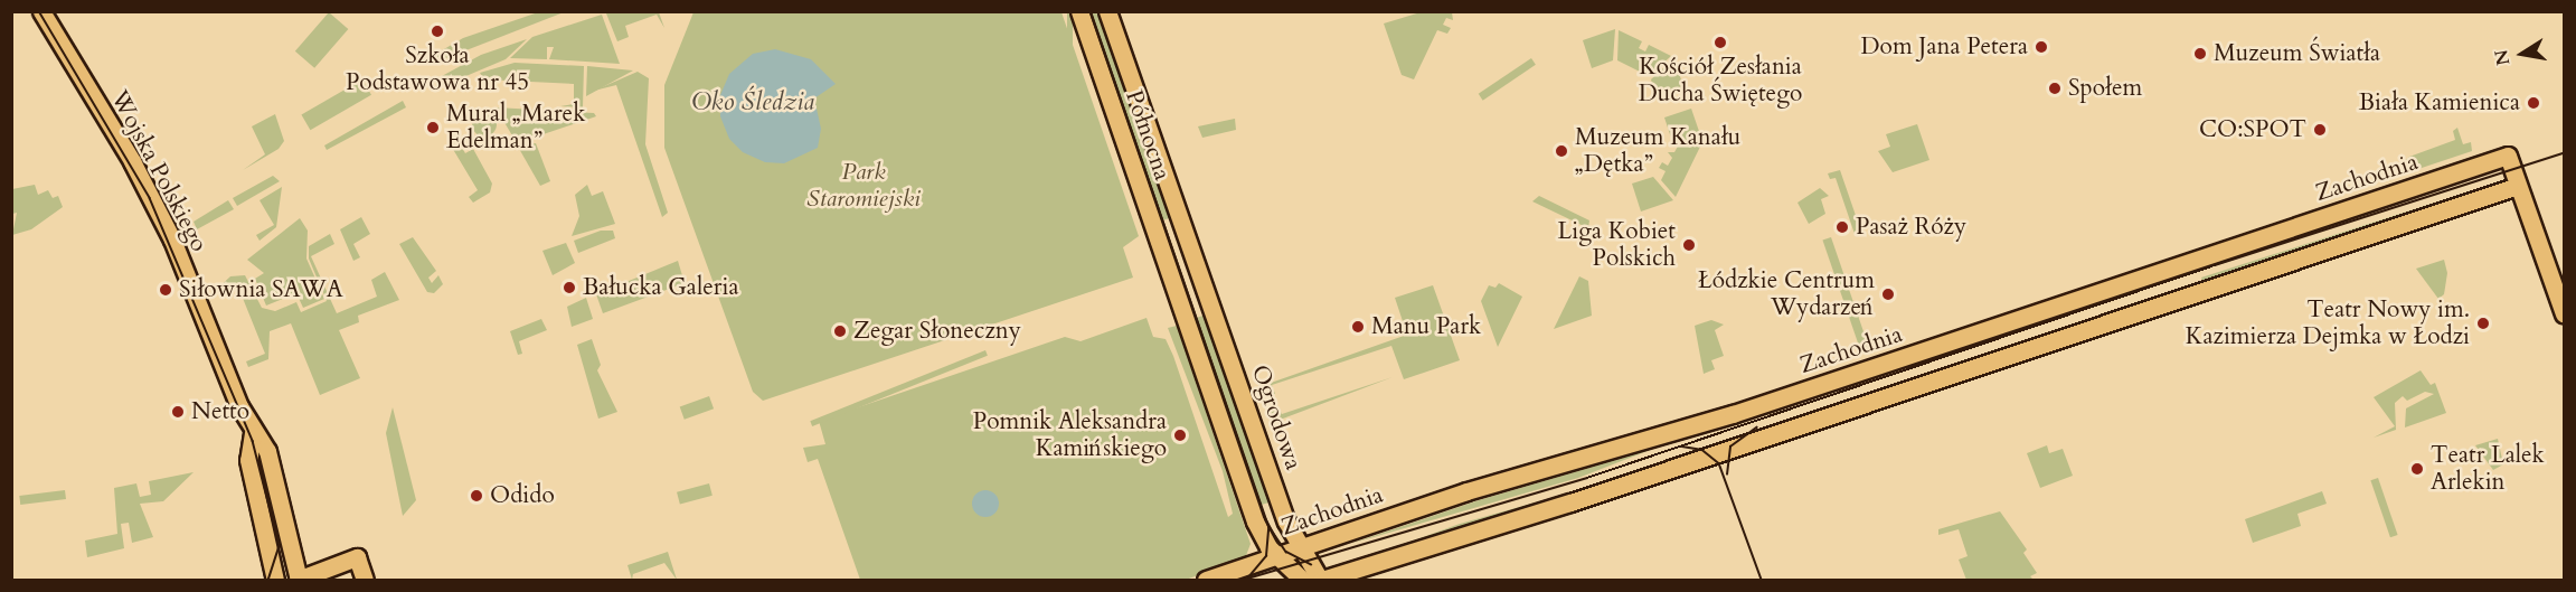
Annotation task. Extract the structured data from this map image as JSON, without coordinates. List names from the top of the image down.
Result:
{
  "streets": {
    "main road": [
      "Północna",
      "Wojska Polskiego",
      "Zachodnia",
      "Ogrodowa"
    ]
  },
  "crossings": [
    ["Północna", "Zachodnia"],
    ["Północna", "Ogrodowa"],
    ["Zachodnia", "Ogrodowa"]
  ],
  "water": ["Oko Śledzia"],
  "parks": ["Park Staromiejski"],
  "places": [
    "Szkoła Podstawowa nr 45",
    "Kościół Zesłania Ducha Świętego",
    "Dom Jana Petera",
    "Muzeum Światła",
    "Społem",
    "Biała Kamienica",
    "Mural „Marek Edelman”",
    "CO:SPOT",
    "Muzeum Kanału „Dętka”",
    "Pasaż Róży",
    "Liga Kobiet Polskich",
    "Bałucka Galeria",
    "Siłownia SAWA",
    "Łódzkie Centrum Wydarzeń",
    "Teatr Nowy im. Kazimierza Dejmka w Łodzi",
    "Manu Park",
    "Zegar Słoneczny",
    "Netto",
    "Pomnik Aleksandra Kamińskiego",
    "Teatr Lalek Arlekin",
    "Odido"
  ],
  "north": "left"
}
